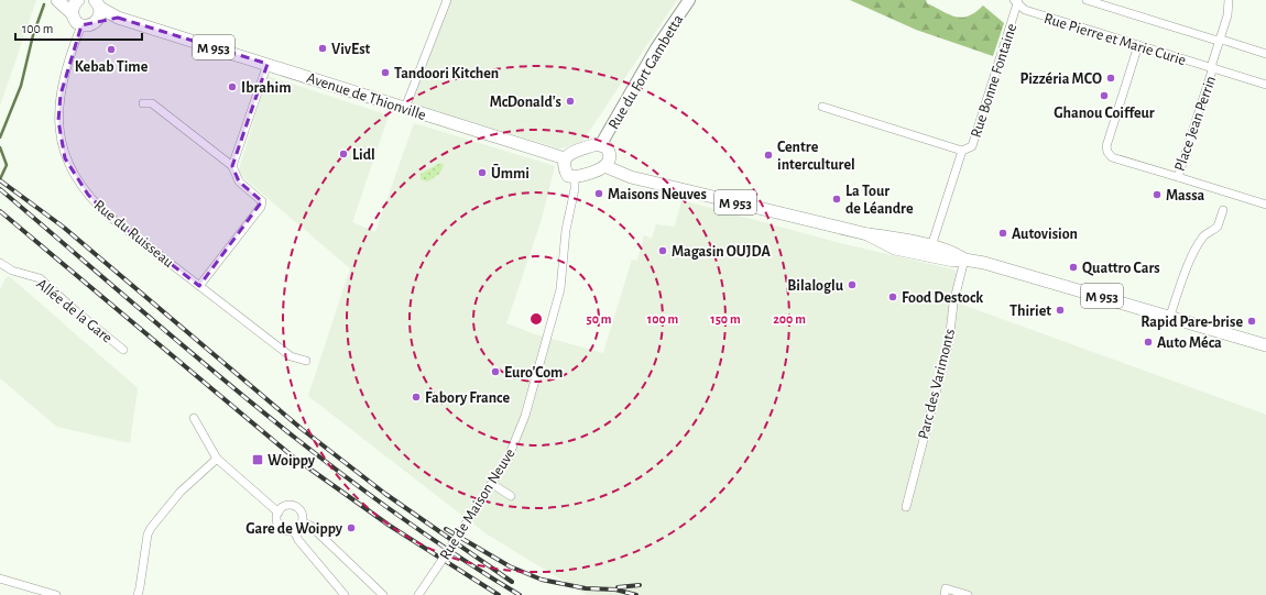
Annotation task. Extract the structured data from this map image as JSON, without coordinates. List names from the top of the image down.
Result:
{
  "streets": {
    "main road": ["M 953", "Avenue de Thionville"],
    "street": [
      "Rue Pierre et Marie Curie",
      "Rue du Fort Gambetta",
      "Rue Bonne Fontaine",
      "Place Jean Perrin",
      "Rue du Ruisseau",
      "Allée de la Gare",
      "Parc des Varimonts",
      "Rue de Maison Neuve"
    ]
  },
  "crossings": [
    ["Rue Pierre et Marie Curie", "Rue Bonne Fontaine"],
    ["Rue Pierre et Marie Curie", "Place Jean Perrin"],
    ["M 953", "Parc des Varimonts"],
    ["Avenue de Thionville", "Rue du Ruisseau"]
  ],
  "places": {
    "other": [
      "VivEst",
      "Kebab Time",
      "Tandoori Kitchen",
      "Pizzéria MCO",
      "Ibrahim",
      "Ghanou Coiffeur",
      "McDonald's",
      "Lidl",
      "Centre interculturel",
      "Ūmmi",
      "Maisons Neuves",
      "Massa",
      "La Tour de Léandre",
      "Autovision",
      "Magasin OUJDA",
      "Quattro Cars",
      "Bilaloglu",
      "Food Destock",
      "Thiriet",
      "Rapid Pare-brise",
      "Auto Méca",
      "Euro'Com",
      "Fabory France",
      "Gare de Woippy"
    ],
    "transit": ["Woippy"]
  },
  "scale_bar": "100 m",
  "rings": [
    "50 m",
    "100 m",
    "150 m",
    "200 m"
  ]
}
